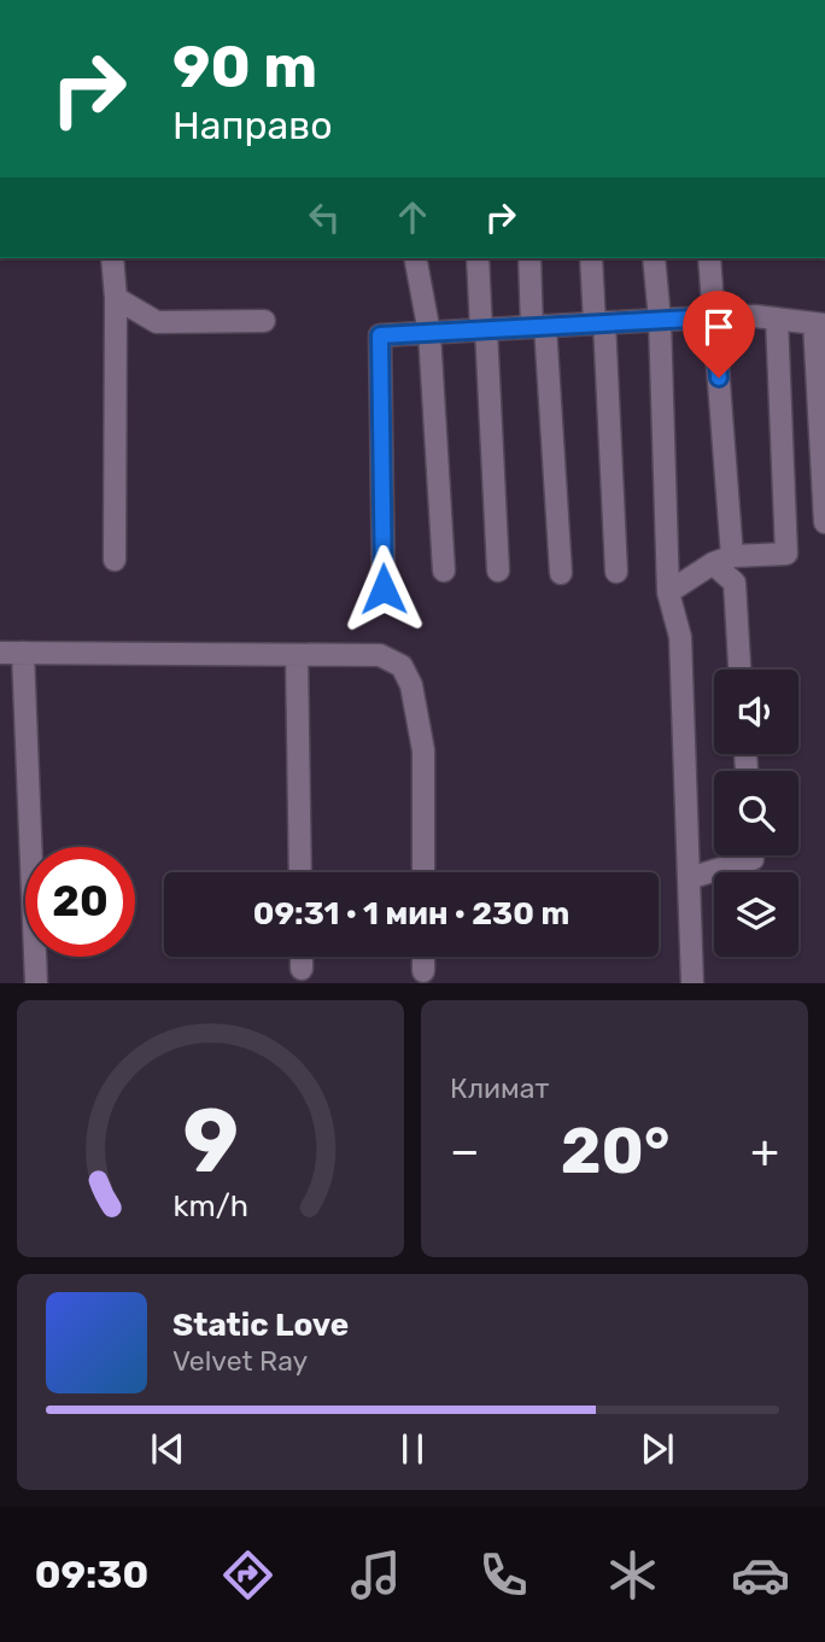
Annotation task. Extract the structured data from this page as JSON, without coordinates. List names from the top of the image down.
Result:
{
  "page": {
    "turn": ["90 m", "Направо"],
    "limit": "20",
    "trip": "09:31 · 1 мин · 230 m",
    "tile": "Климат",
    "heat": ["−", "20°", "+"],
    "song": ["Static Love", "Velvet Ray"],
    "tabs": "09:30",
    "gauge": ["9", "km/h"]
  }
}
